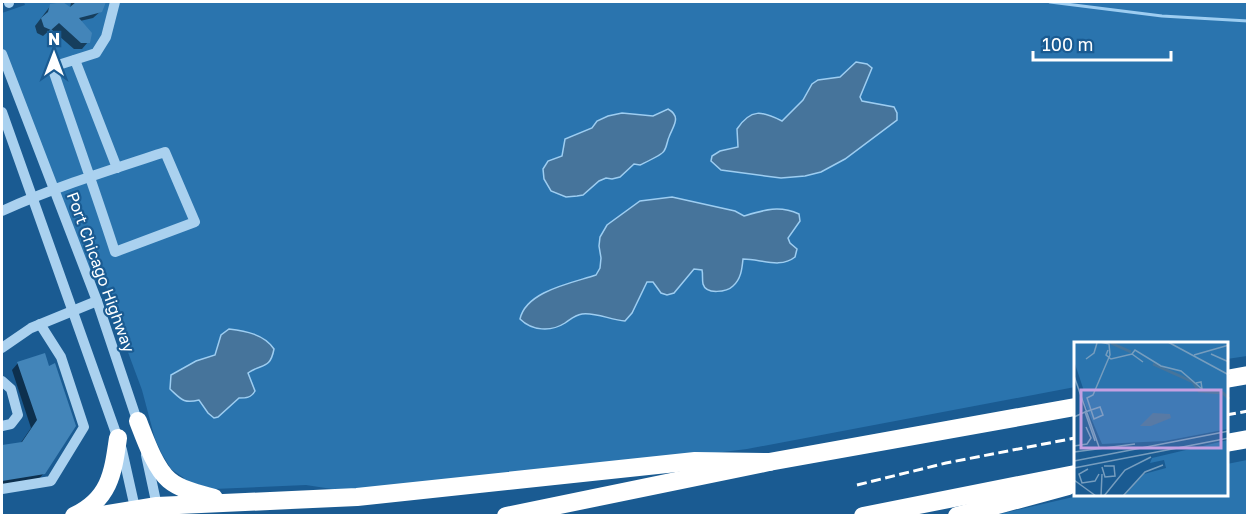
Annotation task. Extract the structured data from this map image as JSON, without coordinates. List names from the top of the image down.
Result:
{
  "streets": {
    "street": ["Port Chicago Highway"]
  },
  "scale_bar": "100 m",
  "north": "top"
}
